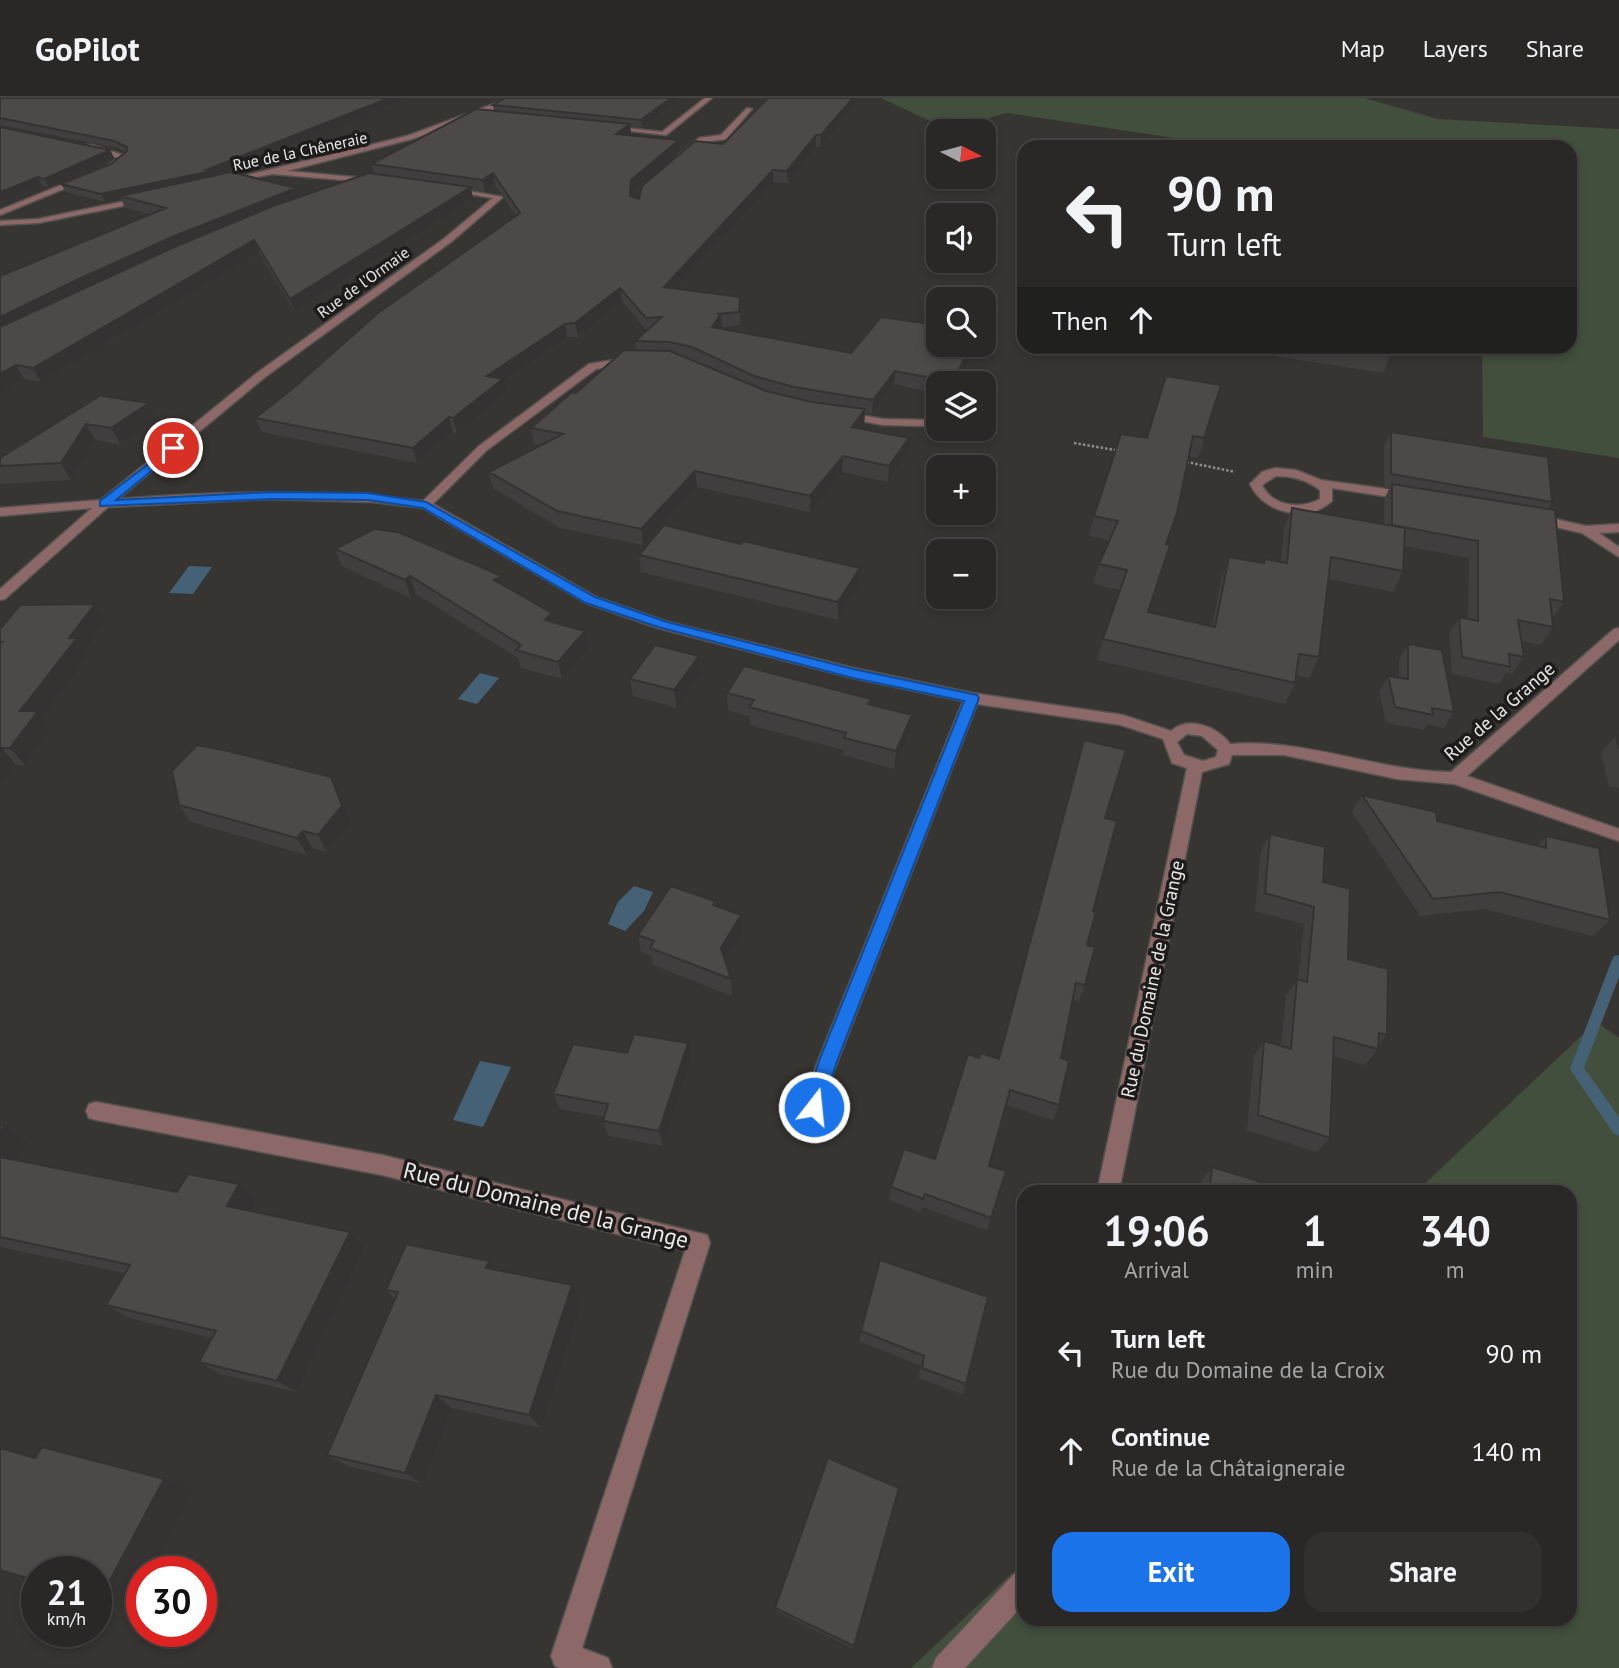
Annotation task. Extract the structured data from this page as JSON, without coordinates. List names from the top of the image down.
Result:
{
  "streets": {
    "street": [
      "Rue de la Chêneraie",
      "Rue de l'Ormaie",
      "Rue de la Grange",
      "Rue du Domaine de la Grange"
    ]
  },
  "crossings": [
    ["Rue de la Grange", "Rue du Domaine de la Grange"]
  ],
  "north": "right",
  "page": {
    "header": "GoPilot",
    "nav": ["Map", "Layers", "Share"],
    "map_buttons": ["+", "−"],
    "turn": ["90 m", "Turn left"],
    "then": "Then",
    "eta": [
      "19:06",
      "Arrival",
      "1",
      "min",
      "340",
      "m"
    ],
    "list": [
      {
        "name": "Turn left",
        "note": "Rue du Domaine de la Croix",
        "value": "90 m"
      },
      {
        "name": "Continue",
        "note": "Rue de la Châtaigneraie",
        "value": "140 m"
      }
    ],
    "buttons": ["Exit", "Share"],
    "speed": "21 km/h",
    "limit": "30"
  }
}
